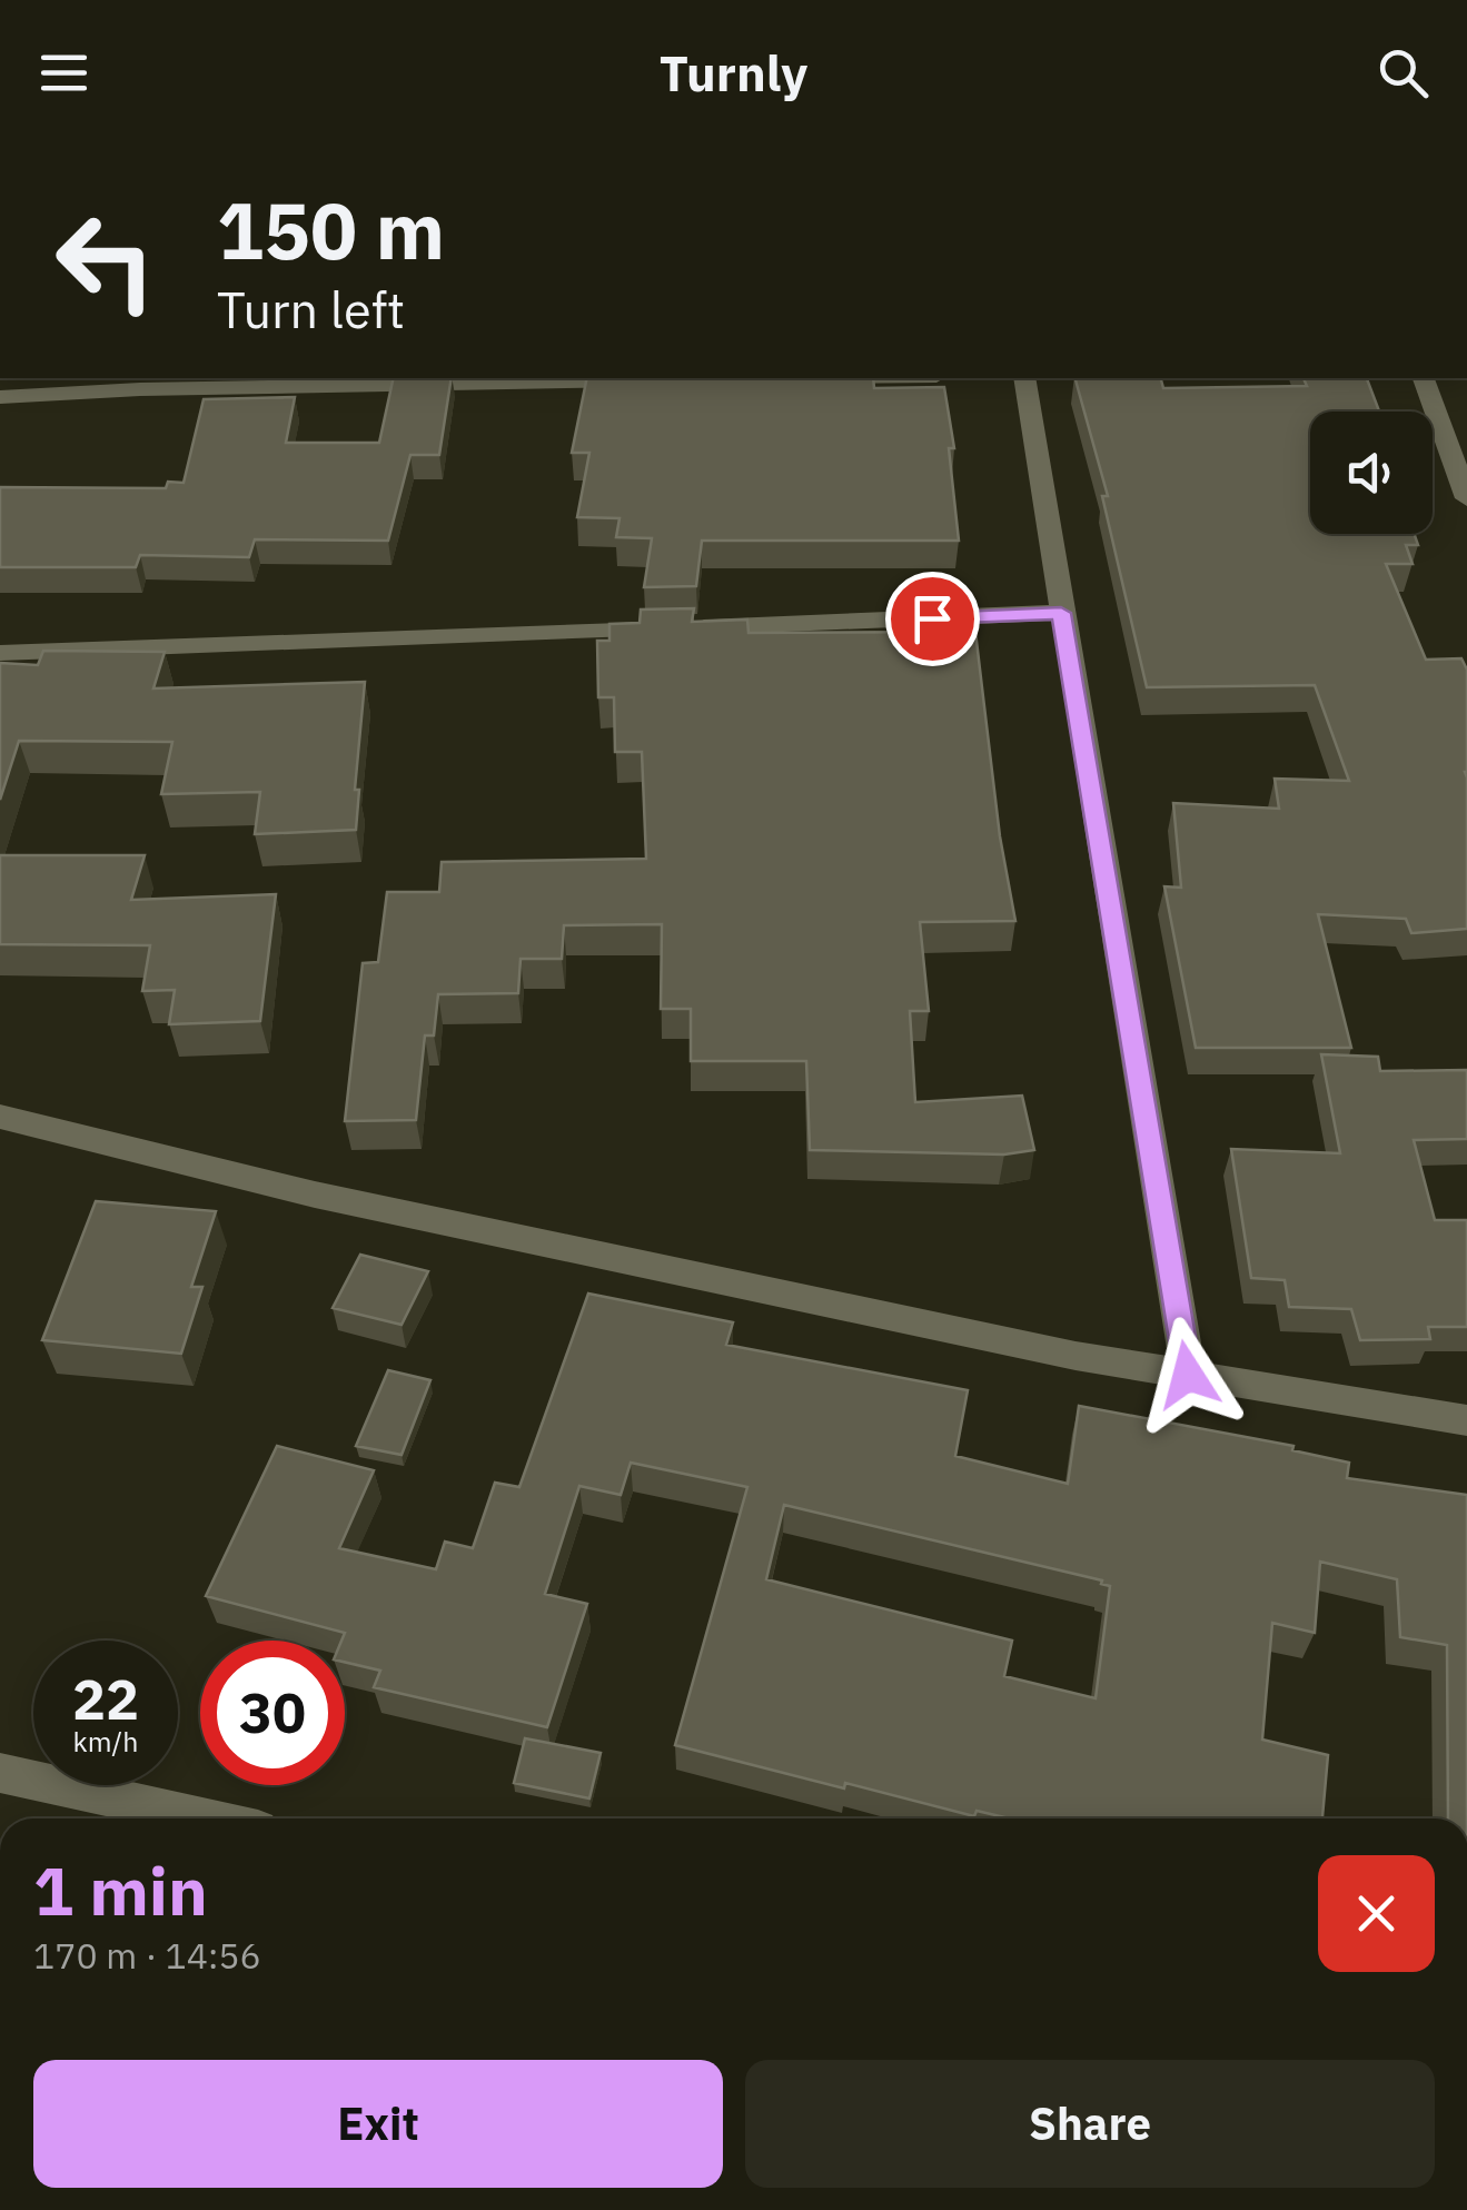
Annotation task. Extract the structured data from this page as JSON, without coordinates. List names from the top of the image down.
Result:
{
  "page": {
    "header": "Turnly",
    "turn": ["150 m", "Turn left"],
    "speed": "22 km/h",
    "limit": "30",
    "heading": ["1 min", "170 m · 14:56"],
    "buttons": ["Exit", "Share"]
  }
}
